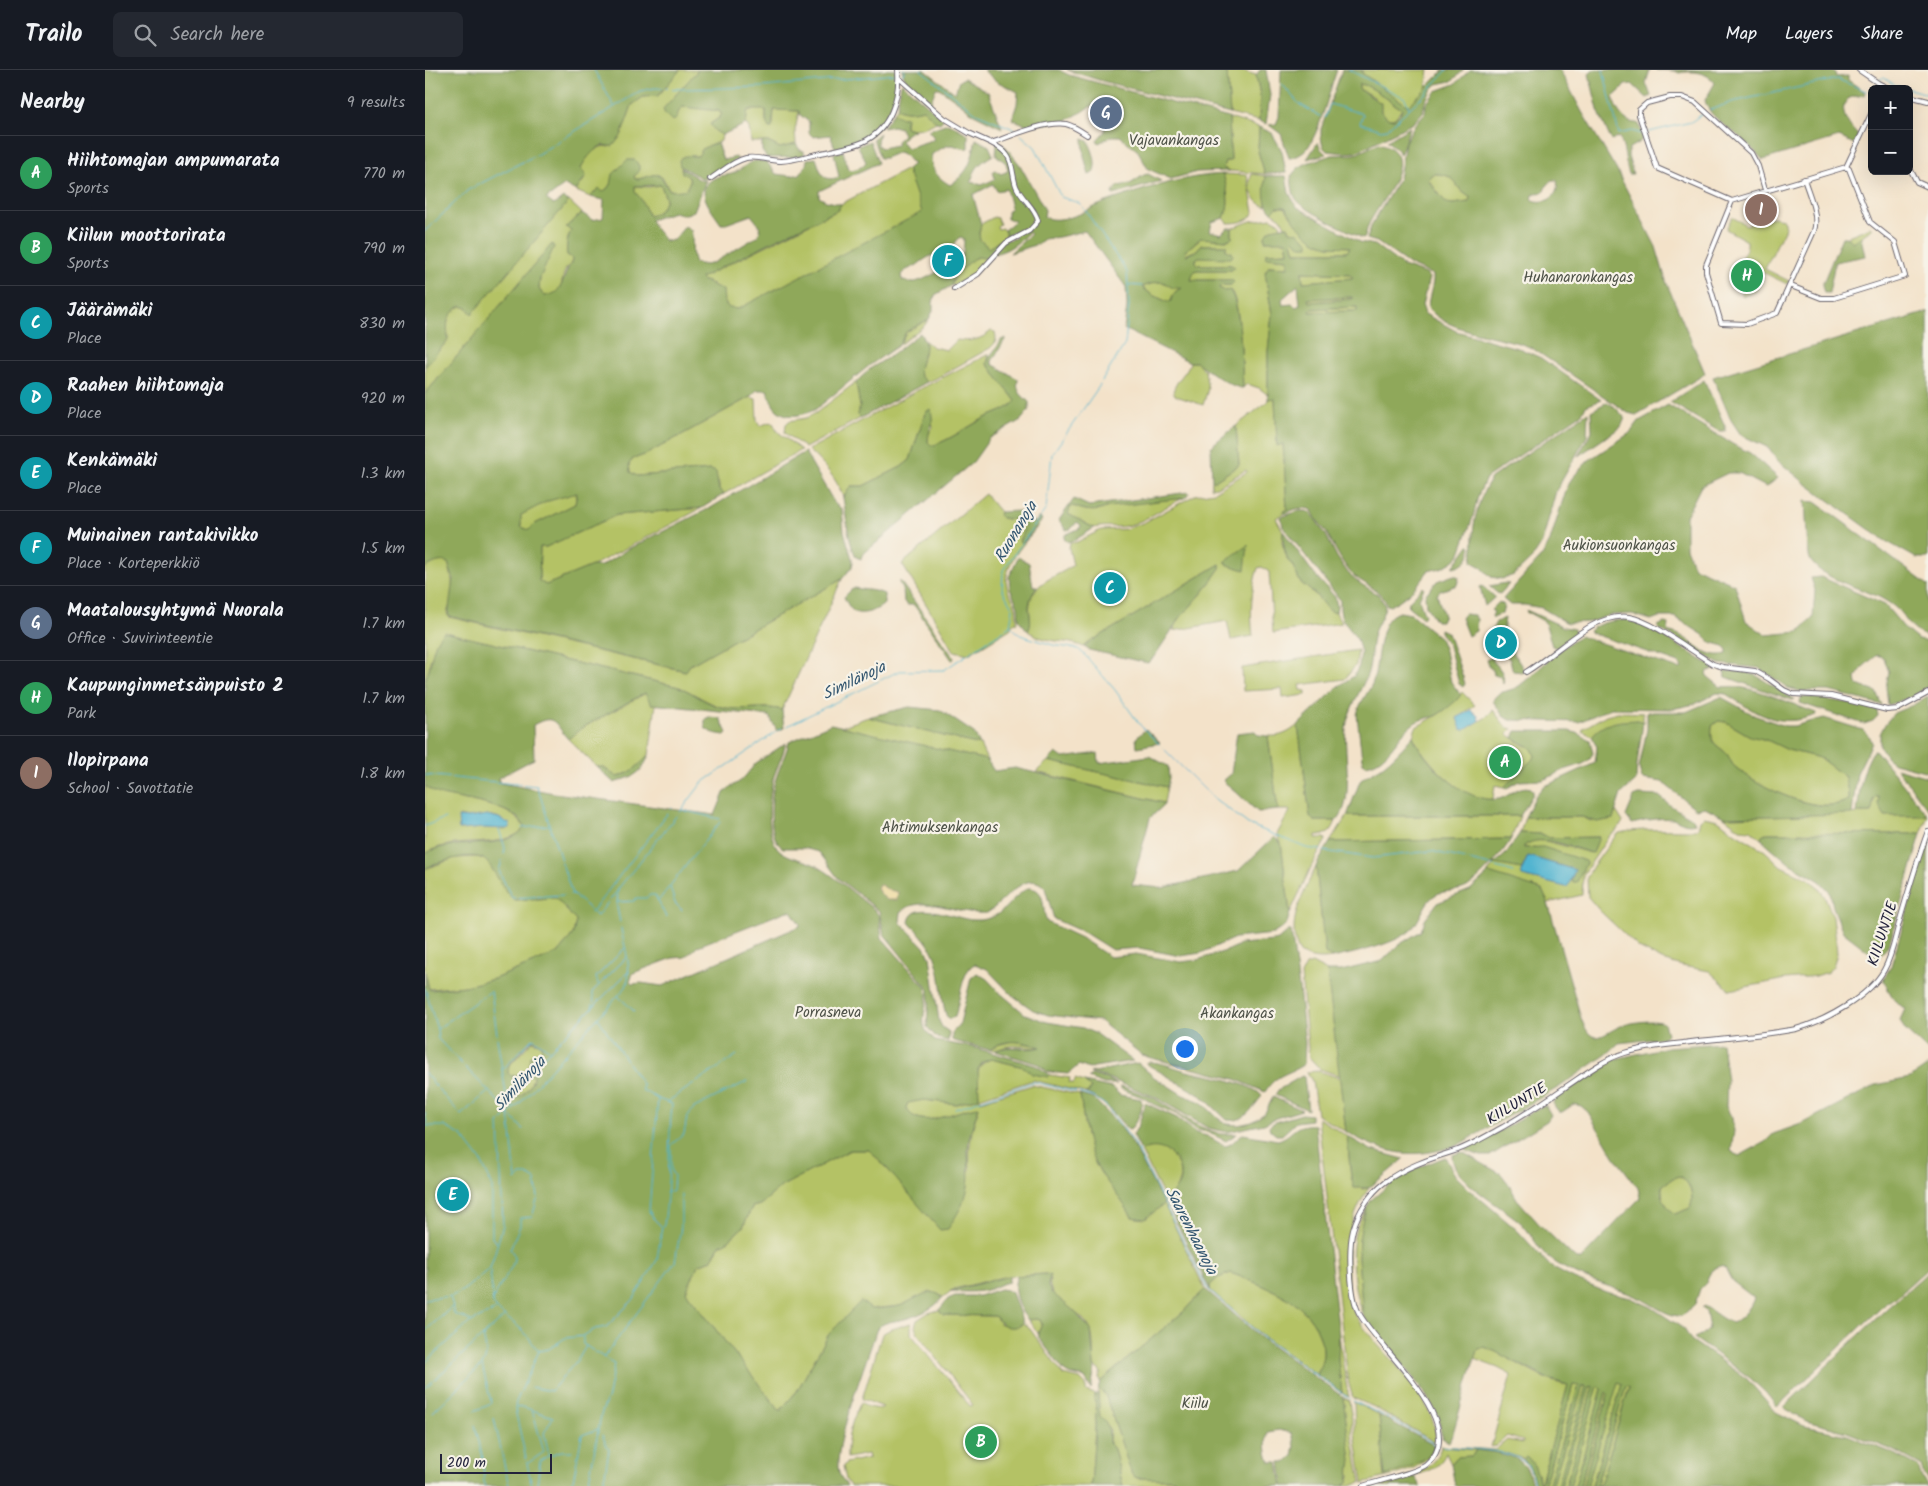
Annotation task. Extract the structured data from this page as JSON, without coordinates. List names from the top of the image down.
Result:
{
  "streets": {
    "street": ["KIILUNTIE"]
  },
  "water": ["Ruonanoja", "Similänoja", "Saarenhaanoja"],
  "parks": [
    "Vajavankangas",
    "Huhanaronkangas",
    "Aukionsuonkangas",
    "Ahtimuksenkangas",
    "Porrasneva",
    "Akankangas",
    "Kiilu"
  ],
  "scale_bar": "200 m",
  "page": {
    "header": "Trailo",
    "search": "Search here",
    "nav": ["Map", "Layers", "Share"],
    "heading": ["Nearby", "9 results"],
    "map_buttons": ["+", "−"],
    "pins": [
      "G",
      "I",
      "F",
      "H",
      "C",
      "D",
      "A",
      "E",
      "B"
    ],
    "list": [
      {
        "mark": "A",
        "name": "Hiihtomajan ampumarata",
        "note": "Sports",
        "value": "770 m"
      },
      {
        "mark": "B",
        "name": "Kiilun moottorirata",
        "note": "Sports",
        "value": "790 m"
      },
      {
        "mark": "C",
        "name": "Jäärämäki",
        "note": "Place",
        "value": "830 m"
      },
      {
        "mark": "D",
        "name": "Raahen hiihtomaja",
        "note": "Place",
        "value": "920 m"
      },
      {
        "mark": "E",
        "name": "Kenkämäki",
        "note": "Place",
        "value": "1.3 km"
      },
      {
        "mark": "F",
        "name": "Muinainen rantakivikko",
        "note": "Place · Korteperkkiö",
        "value": "1.5 km"
      },
      {
        "mark": "G",
        "name": "Maatalousyhtymä Nuorala",
        "note": "Office · Suvirinteentie",
        "value": "1.7 km"
      },
      {
        "mark": "H",
        "name": "Kaupunginmetsänpuisto 2",
        "note": "Park",
        "value": "1.7 km"
      },
      {
        "mark": "I",
        "name": "Ilopirpana",
        "note": "School · Savottatie",
        "value": "1.8 km"
      }
    ],
    "scale": "200 m"
  }
}
